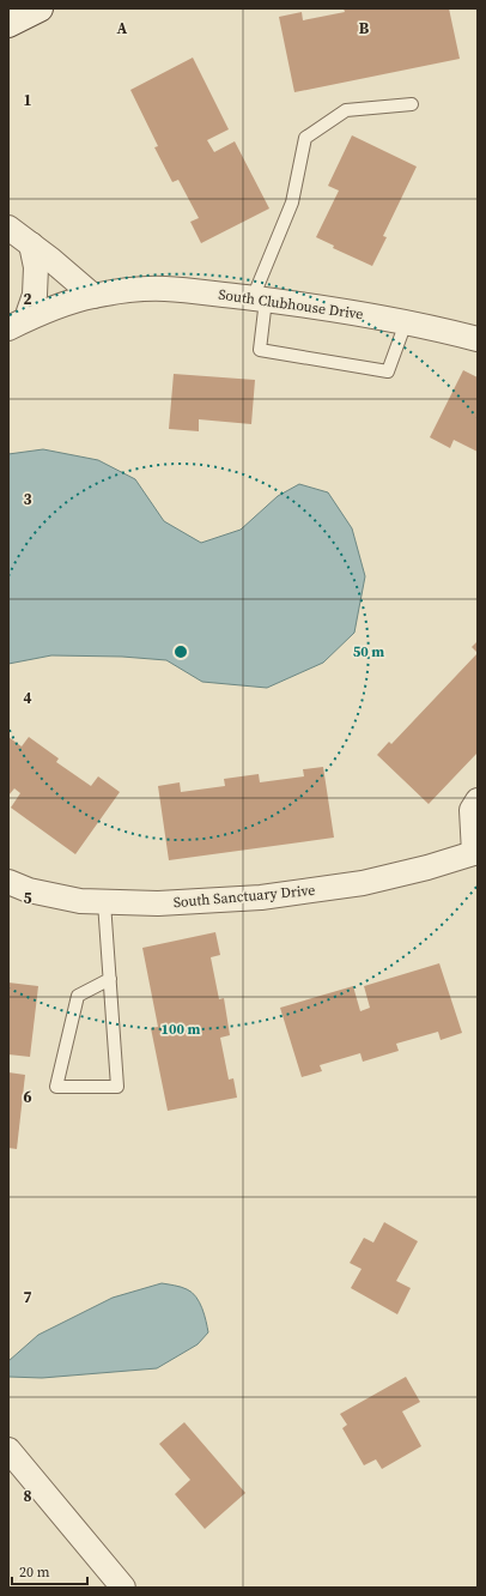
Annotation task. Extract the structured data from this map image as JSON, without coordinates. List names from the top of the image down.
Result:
{
  "streets": {
    "street": ["South Clubhouse Drive", "South Sanctuary Drive"]
  },
  "scale_bar": "20 m",
  "grid": {
    "columns": ["A", "B"],
    "rows": [
      "1",
      "2",
      "3",
      "4",
      "5",
      "6",
      "7",
      "8"
    ]
  },
  "rings": ["50 m", "100 m"]
}
